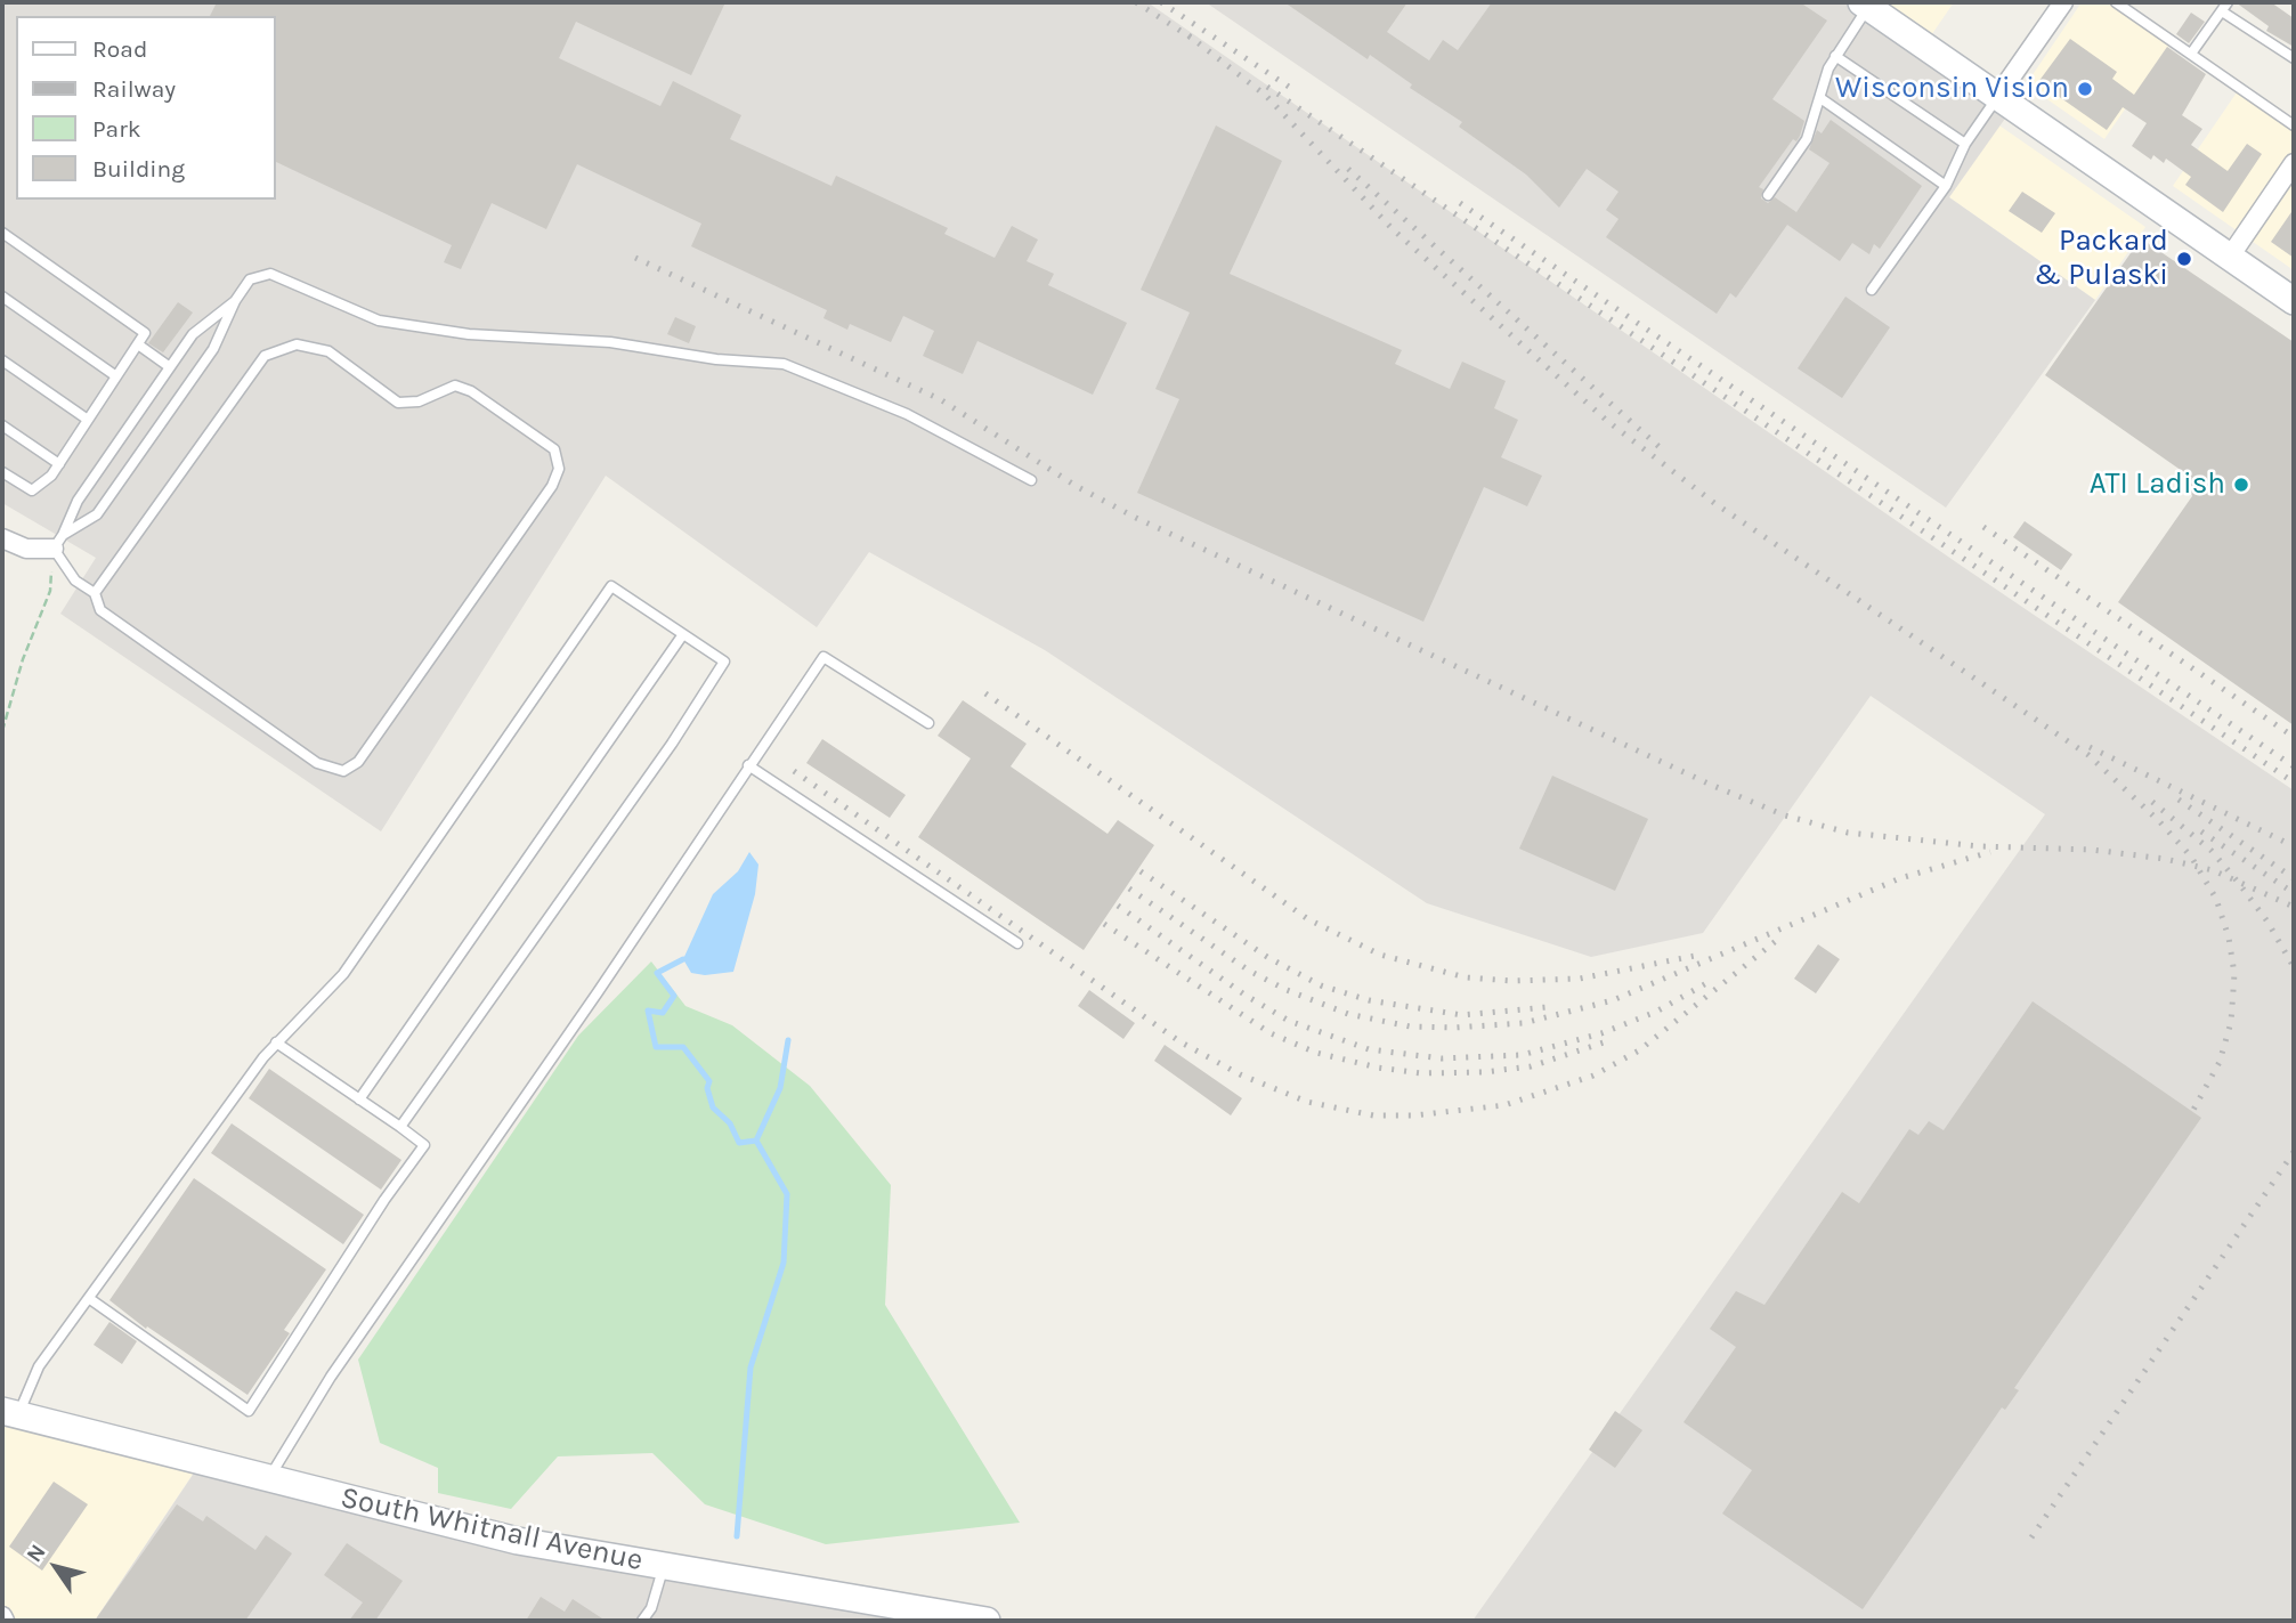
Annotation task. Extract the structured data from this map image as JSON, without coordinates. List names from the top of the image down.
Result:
{
  "streets": {
    "street": ["South Whitnall Avenue"]
  },
  "places": ["Wisconsin Vision", "Packard & Pulaski", "ATI Ladish"],
  "legend": [
    "Road",
    "Railway",
    "Park",
    "Building"
  ],
  "north": "top left"
}
